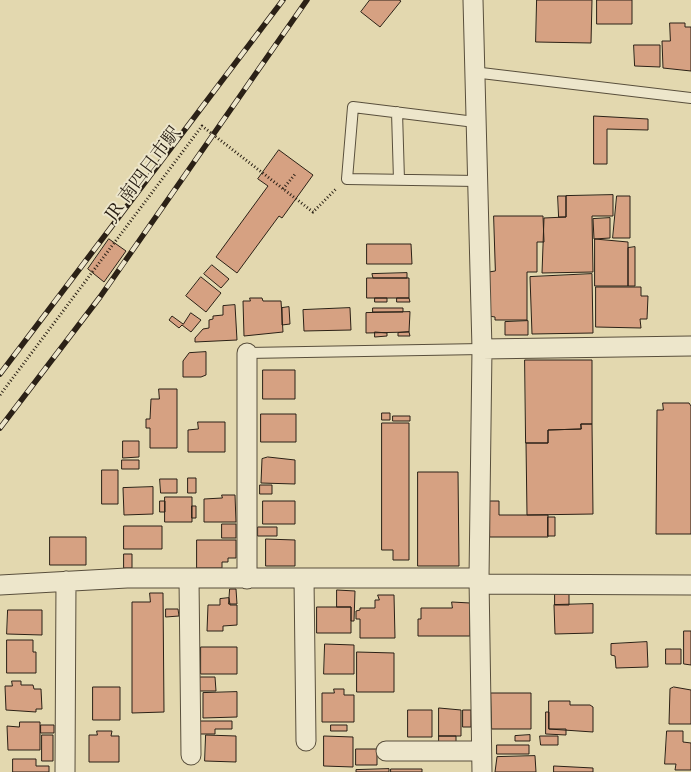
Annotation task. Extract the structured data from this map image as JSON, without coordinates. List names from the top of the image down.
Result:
{
  "streets": {
    "path": ["JR 南四日市駅"]
  }
}
